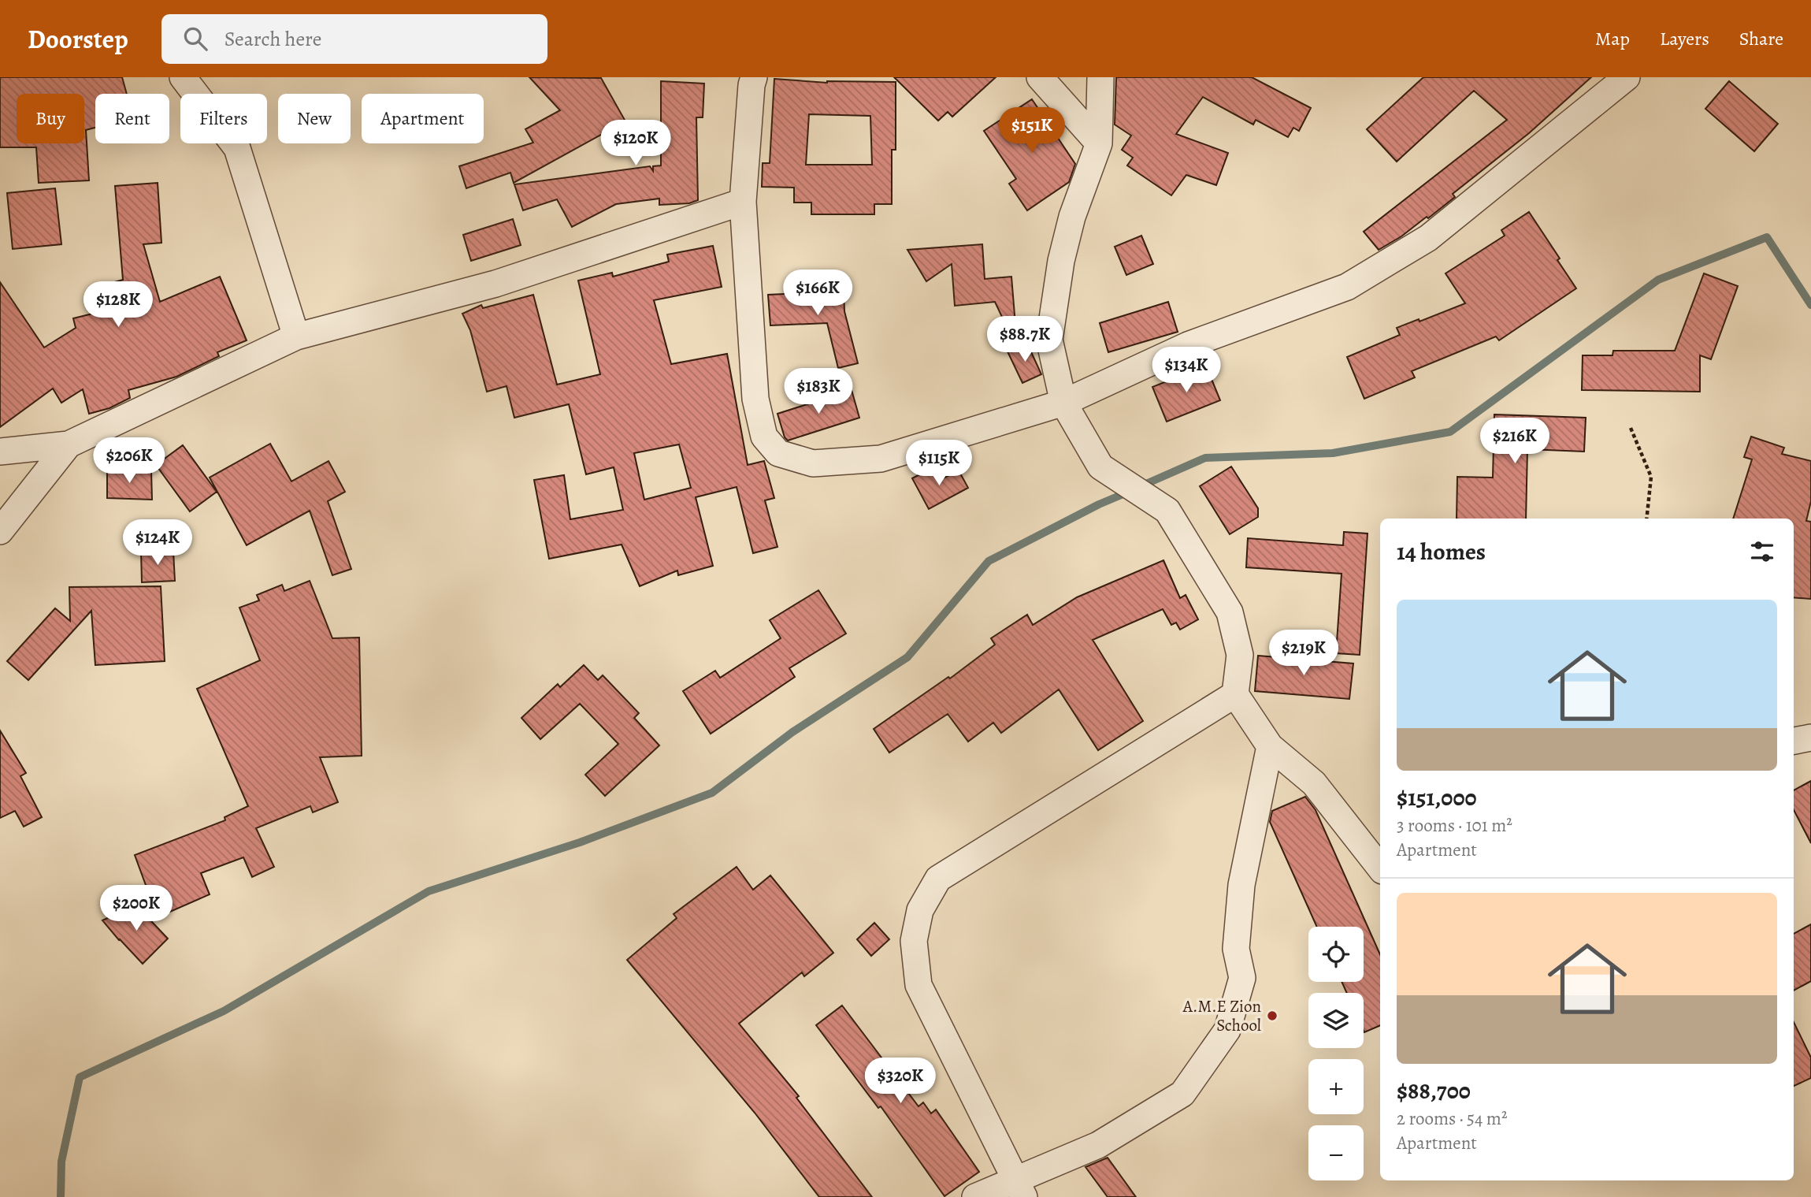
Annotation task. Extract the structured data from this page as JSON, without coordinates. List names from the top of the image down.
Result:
{
  "places": ["A.M.E Zion School"],
  "page": {
    "header": "Doorstep",
    "search": "Search here",
    "nav": ["Map", "Layers", "Share"],
    "chip": [
      "Buy",
      "Rent",
      "Filters",
      "New",
      "Apartment"
    ],
    "price": [
      "$151K",
      "$120K",
      "$166K",
      "$128K",
      "$88.7K",
      "$134K",
      "$183K",
      "$216K",
      "$206K",
      "$115K",
      "$124K",
      "$219K",
      "$200K",
      "$320K"
    ],
    "heading": "14 homes",
    "list": [
      {
        "name": "$151,000",
        "note": "3 rooms · 101 m² · Apartment"
      },
      {
        "name": "$88,700",
        "note": "2 rooms · 54 m² · Apartment"
      }
    ],
    "map_buttons": ["+", "−"]
  }
}
